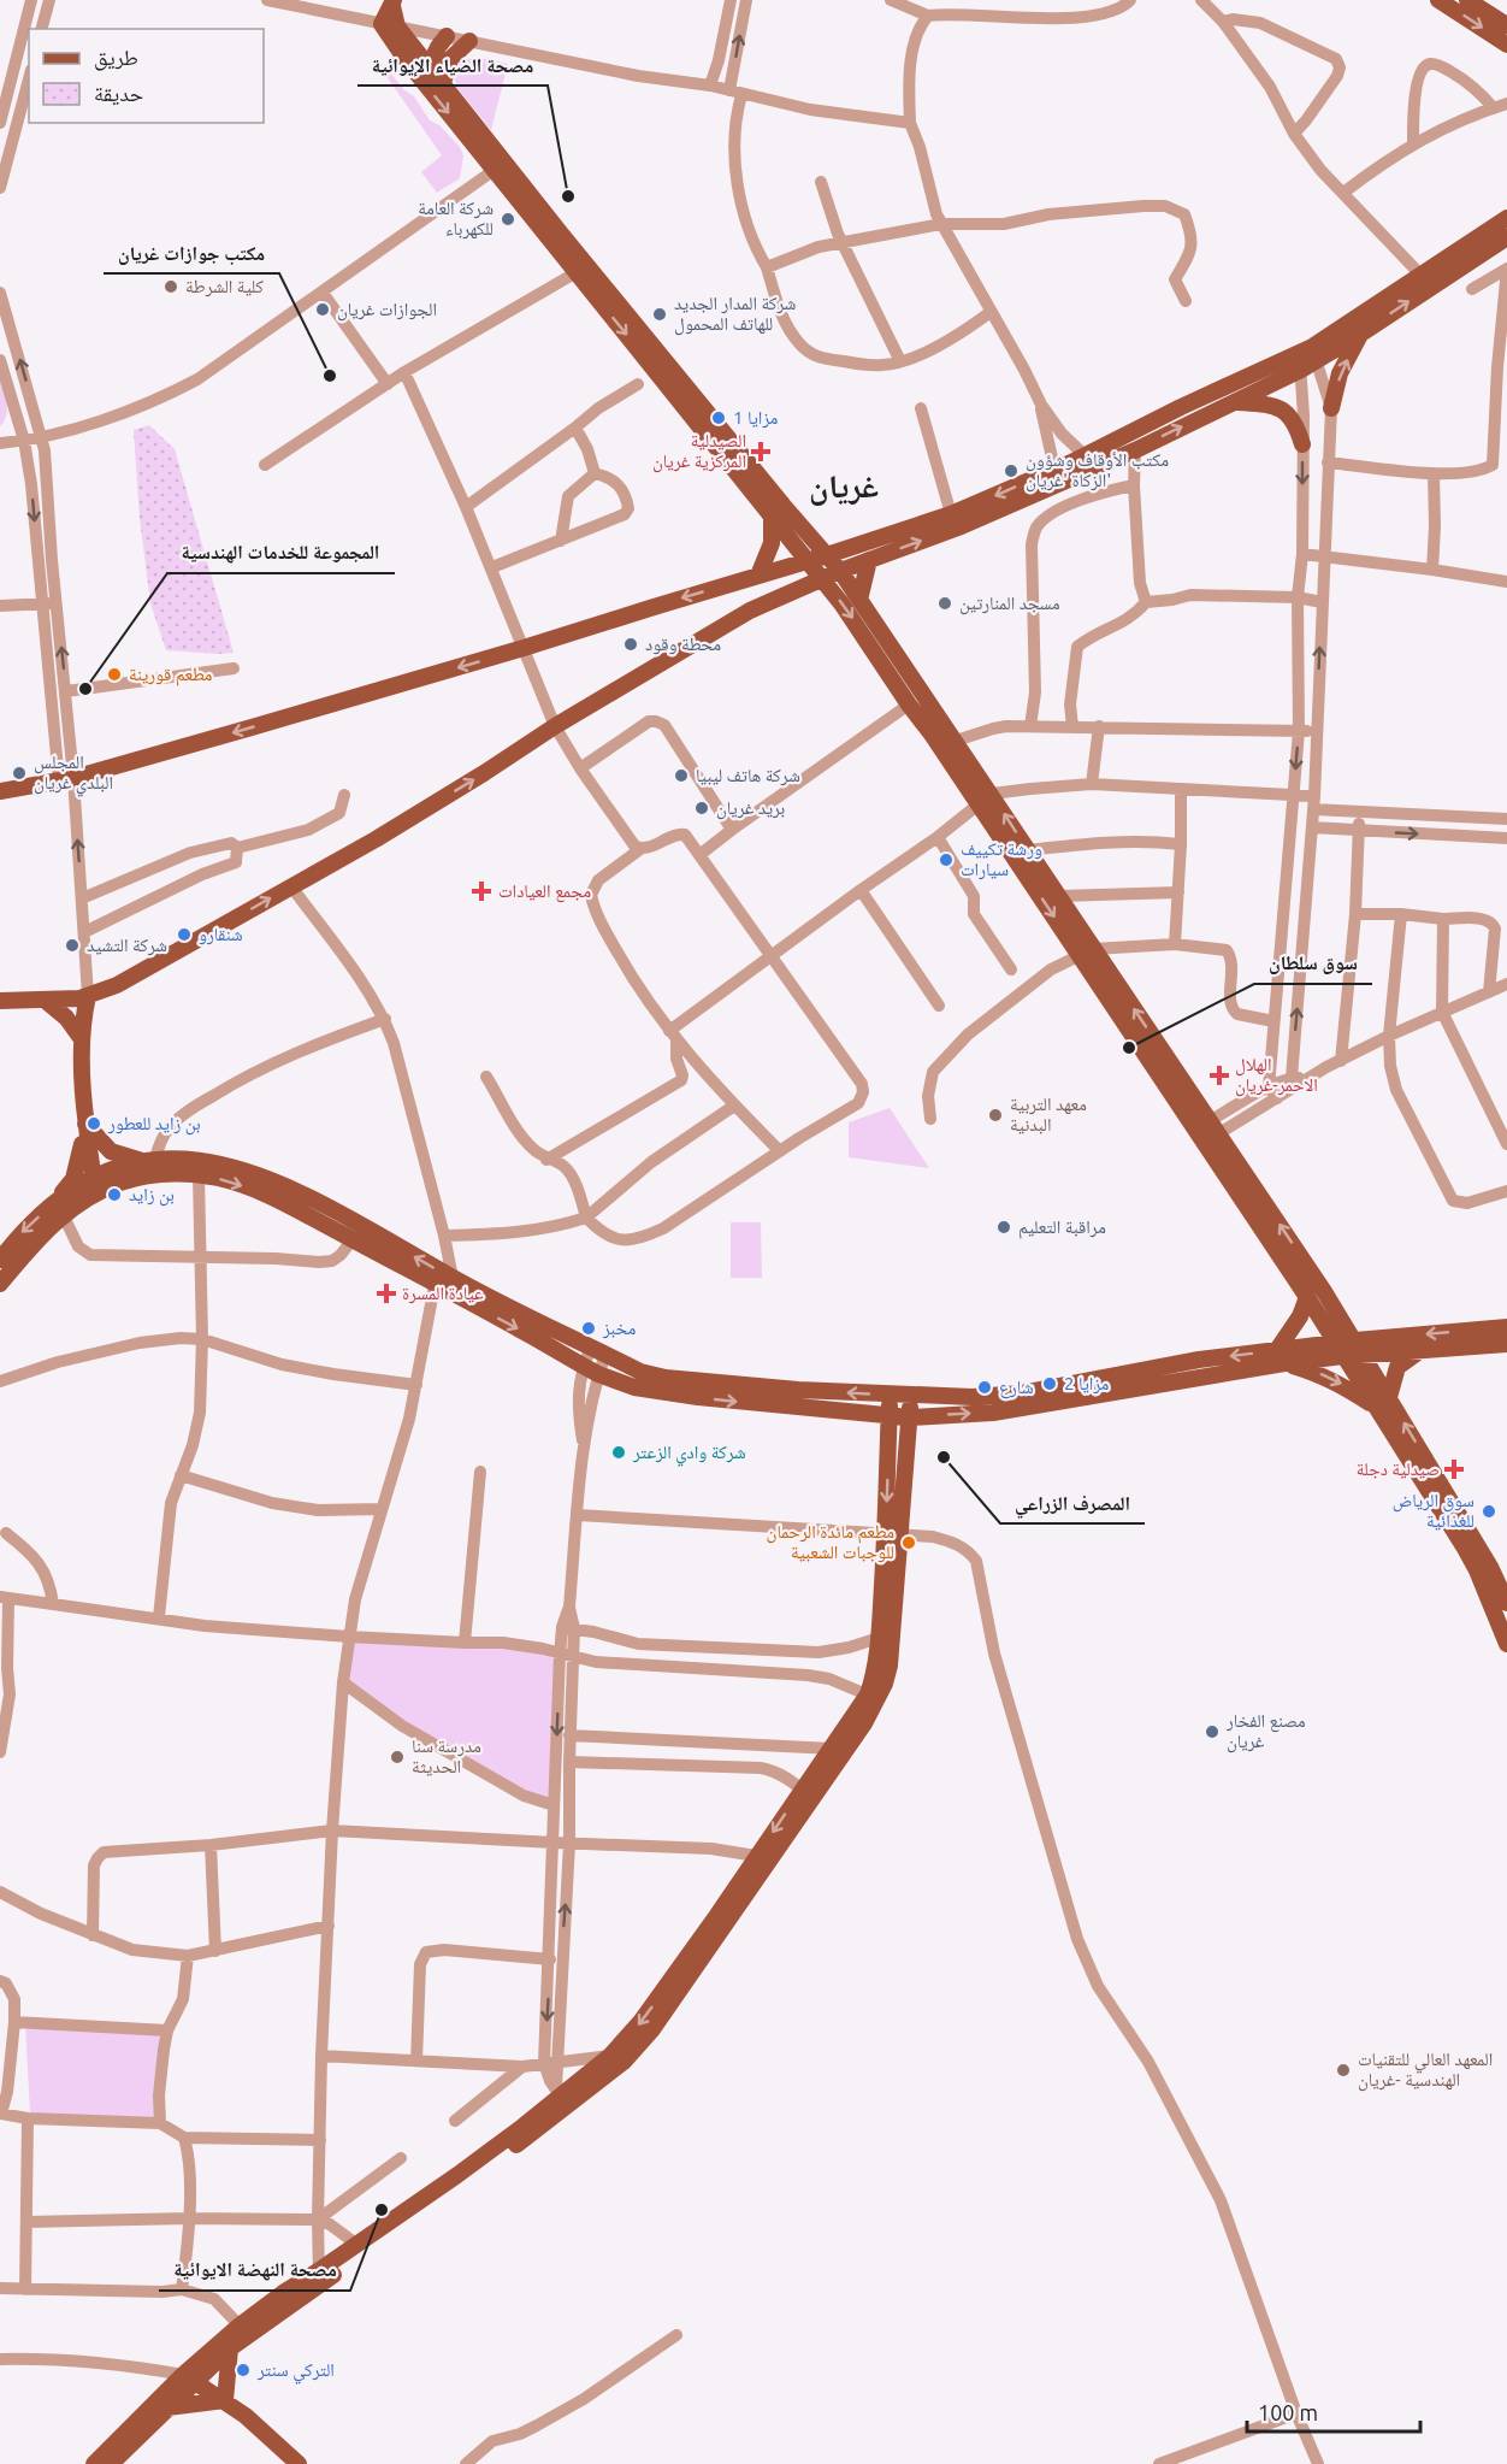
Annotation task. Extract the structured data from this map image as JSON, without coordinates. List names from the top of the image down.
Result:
{
  "districts": ["غريان"],
  "places": {
    "other": [
      "مصحة الضياء الإيوائية",
      "شركة العامة للكهرباء",
      "كلية الشرطة",
      "الجوازات غريان",
      "شركة المدار الجديد للهاتف المحمول",
      "مكتب جوازات غريان",
      "مزايا 1",
      "مكتب الأوقاف وشؤون الزكاة 'غريان'",
      "مسجد المنارتين",
      "محطة وقود",
      "مطعم قورينة",
      "المجموعة للخدمات الهندسية",
      "المجلس البلدي غريان",
      "شركة هاتف ليبيا",
      "بريد غريان",
      "ورشة تكييف سيارات",
      "شنقارو",
      "شركة التشيد",
      "سوق سلطان",
      "معهد التربية البدنية",
      "بن زايد للعطور",
      "بن زايد",
      "مراقبة التعليم",
      "مخبز",
      "مزايا 2",
      "شارع",
      "شركة وادي الزعتر",
      "المصرف الزراعي",
      "سوق الرياض للغذائية",
      "مطعم مائدة الرحمان للوجبات الشعبية",
      "مصنع الفخار غريان",
      "مدرسة سنا الحديثة",
      "المعهد العالي للتقنيات الهندسية -غريان",
      "مصحة النهضة الايوائية",
      "التركي سنتر"
    ],
    "health": [
      "الصيدلية المركزية غريان",
      "مجمع العيادات",
      "الهلال الاحمر-غريان",
      "عيادة المسرة",
      "صيدلية دجلة"
    ]
  },
  "legend": ["طريق", "حديقة"],
  "scale_bar": "100 m"
}
